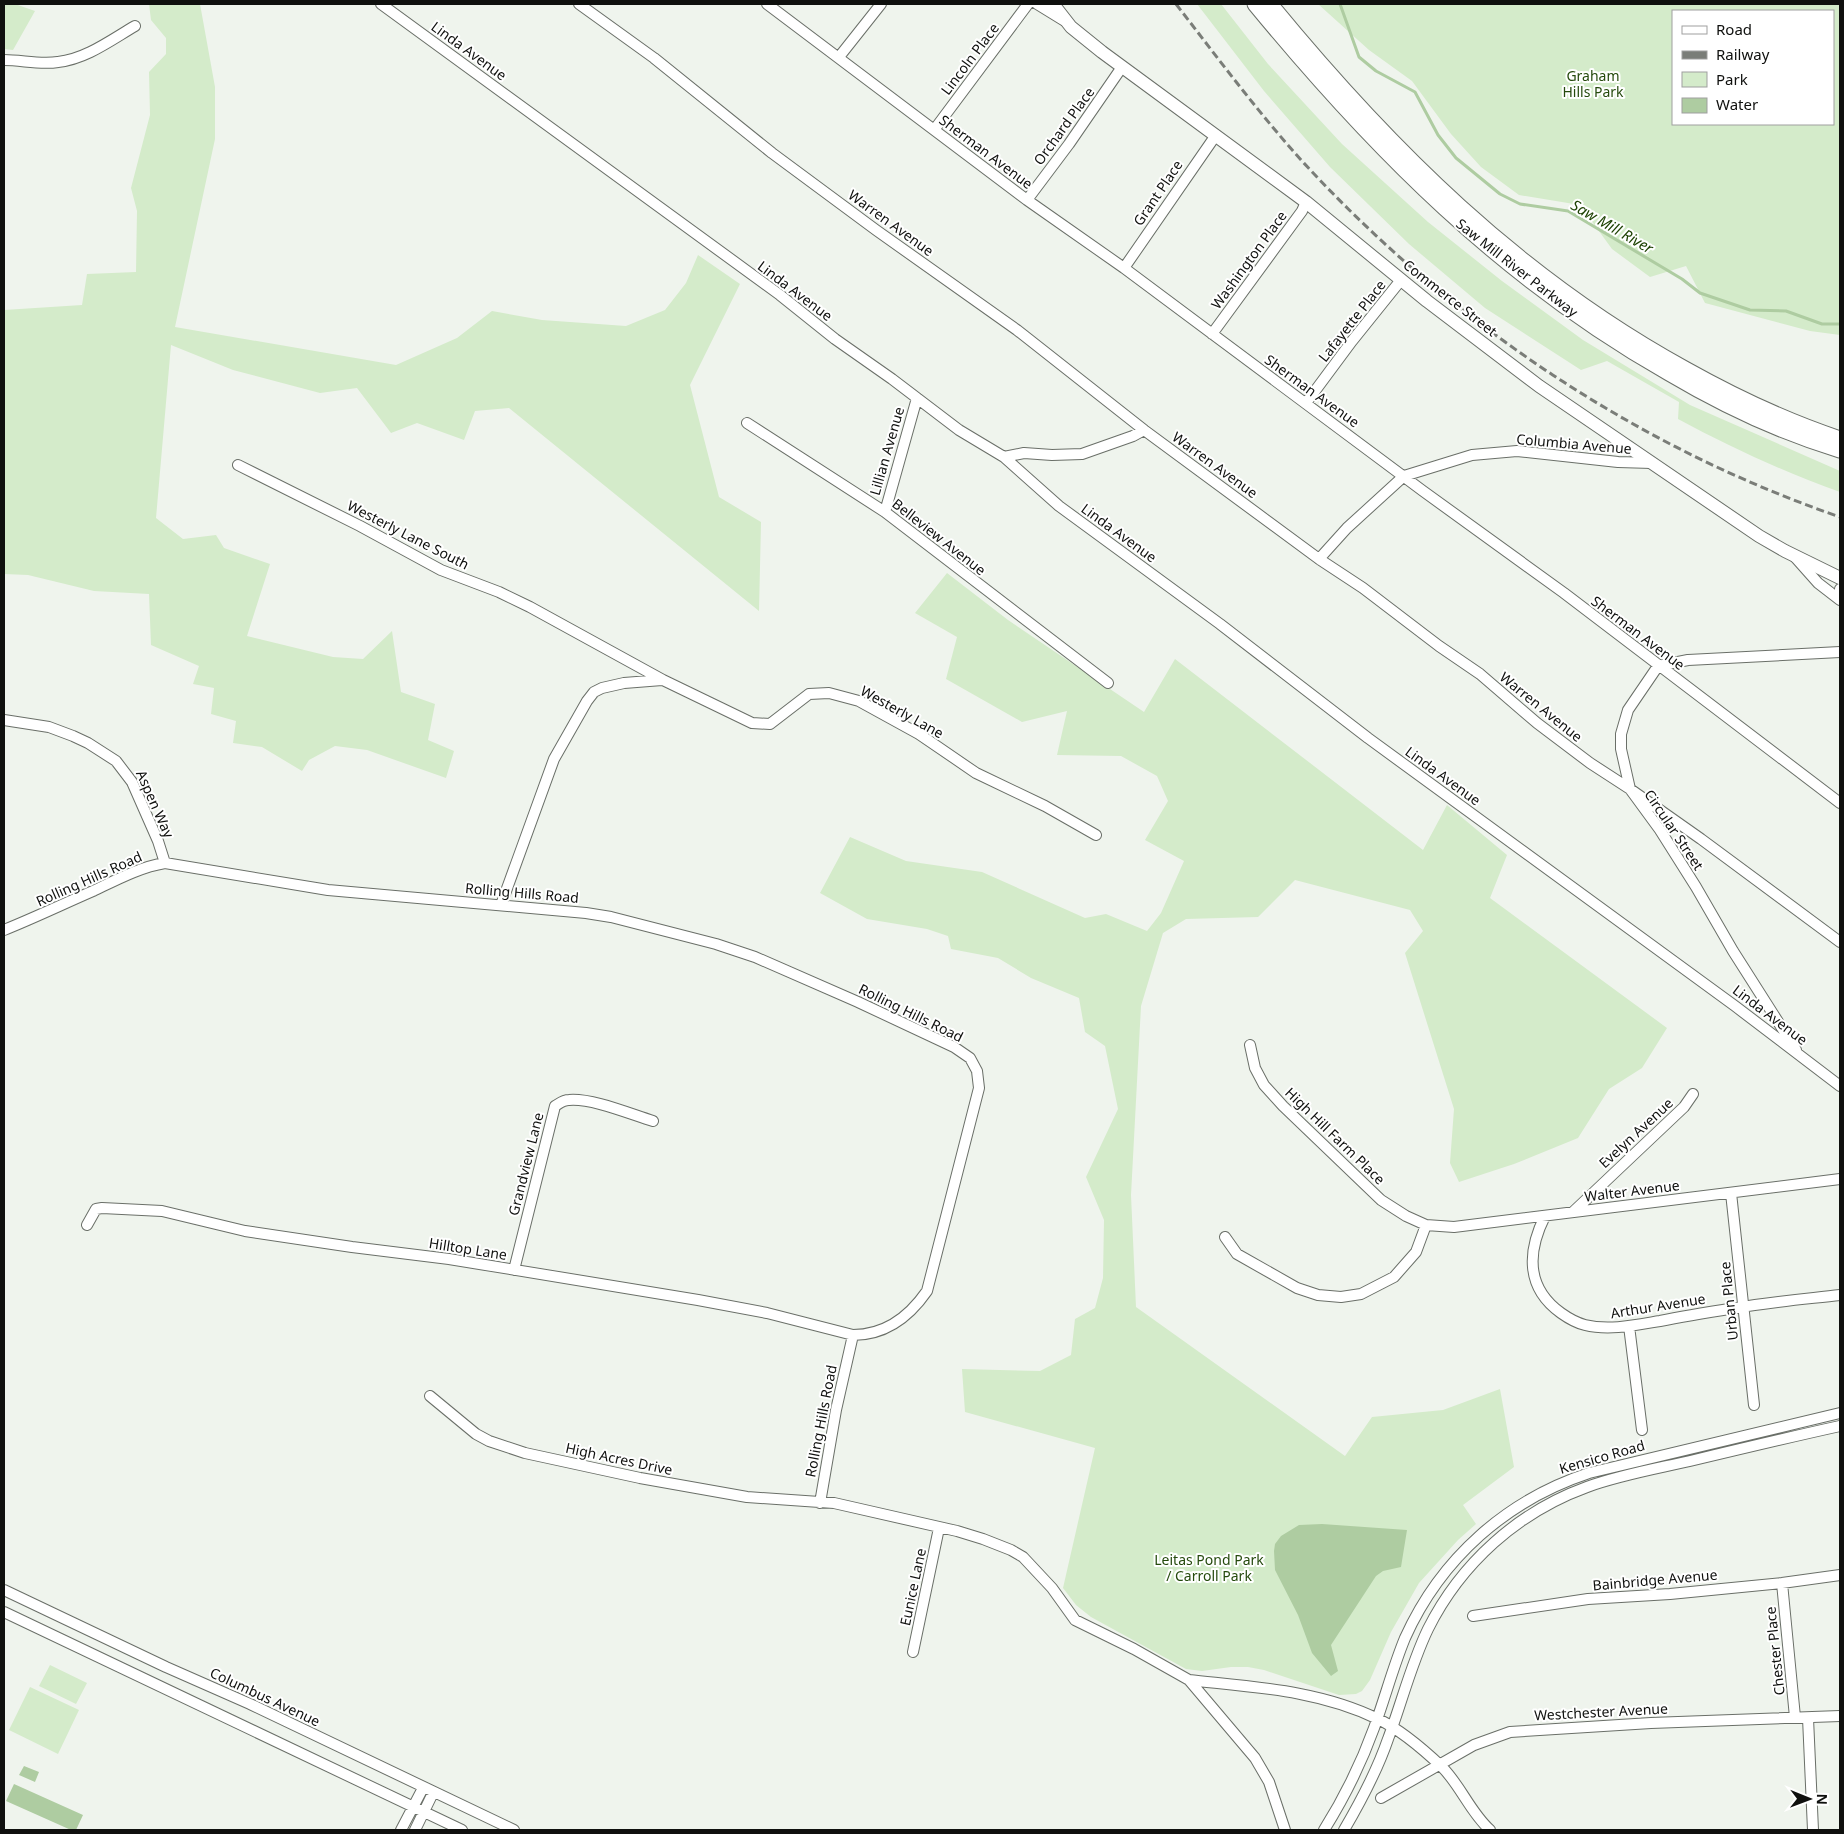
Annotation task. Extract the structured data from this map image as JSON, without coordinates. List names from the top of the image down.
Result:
{
  "streets": {
    "highway": ["Saw Mill River Parkway"],
    "main road": ["Commerce Street"],
    "street": [
      "Linda Avenue",
      "Lincoln Place",
      "Orchard Place",
      "Sherman Avenue",
      "Grant Place",
      "Warren Avenue",
      "Washington Place",
      "Lafayette Place",
      "Columbia Avenue",
      "Lillian Avenue",
      "Westerly Lane South",
      "Belleview Avenue",
      "Westerly Lane",
      "Aspen Way",
      "Circular Street",
      "Rolling Hills Road",
      "Evelyn Avenue",
      "High Hill Farm Place",
      "Grandview Lane",
      "Walter Avenue",
      "Hilltop Lane",
      "Urban Place",
      "Arthur Avenue",
      "Kensico Road",
      "High Acres Drive",
      "Bainbridge Avenue",
      "Eunice Lane",
      "Chester Place",
      "Columbus Avenue",
      "Westchester Avenue"
    ]
  },
  "crossings": [
    ["Linda Avenue", "Lillian Avenue"],
    ["Linda Avenue", "Circular Street"],
    ["Lincoln Place", "Sherman Avenue"],
    ["Orchard Place", "Sherman Avenue"],
    ["Orchard Place", "Commerce Street"],
    ["Sherman Avenue", "Grant Place"],
    ["Sherman Avenue", "Washington Place"],
    ["Sherman Avenue", "Lafayette Place"],
    ["Sherman Avenue", "Columbia Avenue"],
    ["Sherman Avenue", "Circular Street"],
    ["Grant Place", "Commerce Street"],
    ["Warren Avenue", "Columbia Avenue"],
    ["Warren Avenue", "Circular Street"],
    ["Washington Place", "Commerce Street"],
    ["Commerce Street", "Lafayette Place"],
    ["Commerce Street", "Columbia Avenue"],
    ["Lillian Avenue", "Belleview Avenue"],
    ["Westerly Lane South", "Westerly Lane"],
    ["Aspen Way", "Rolling Hills Road"],
    ["Rolling Hills Road", "Hilltop Lane"],
    ["Rolling Hills Road", "High Acres Drive"],
    ["Evelyn Avenue", "Walter Avenue"],
    ["High Hill Farm Place", "Walter Avenue"],
    ["Grandview Lane", "Hilltop Lane"],
    ["Walter Avenue", "Urban Place"],
    ["Walter Avenue", "Arthur Avenue"],
    ["Urban Place", "Arthur Avenue"],
    ["Bainbridge Avenue", "Chester Place"],
    ["Chester Place", "Westchester Avenue"]
  ],
  "water": ["Saw Mill River"],
  "parks": ["Graham Hills Park", "Leitas Pond Park / Carroll Park"],
  "legend": [
    "Road",
    "Railway",
    "Park",
    "Water"
  ],
  "north": "right"
}
